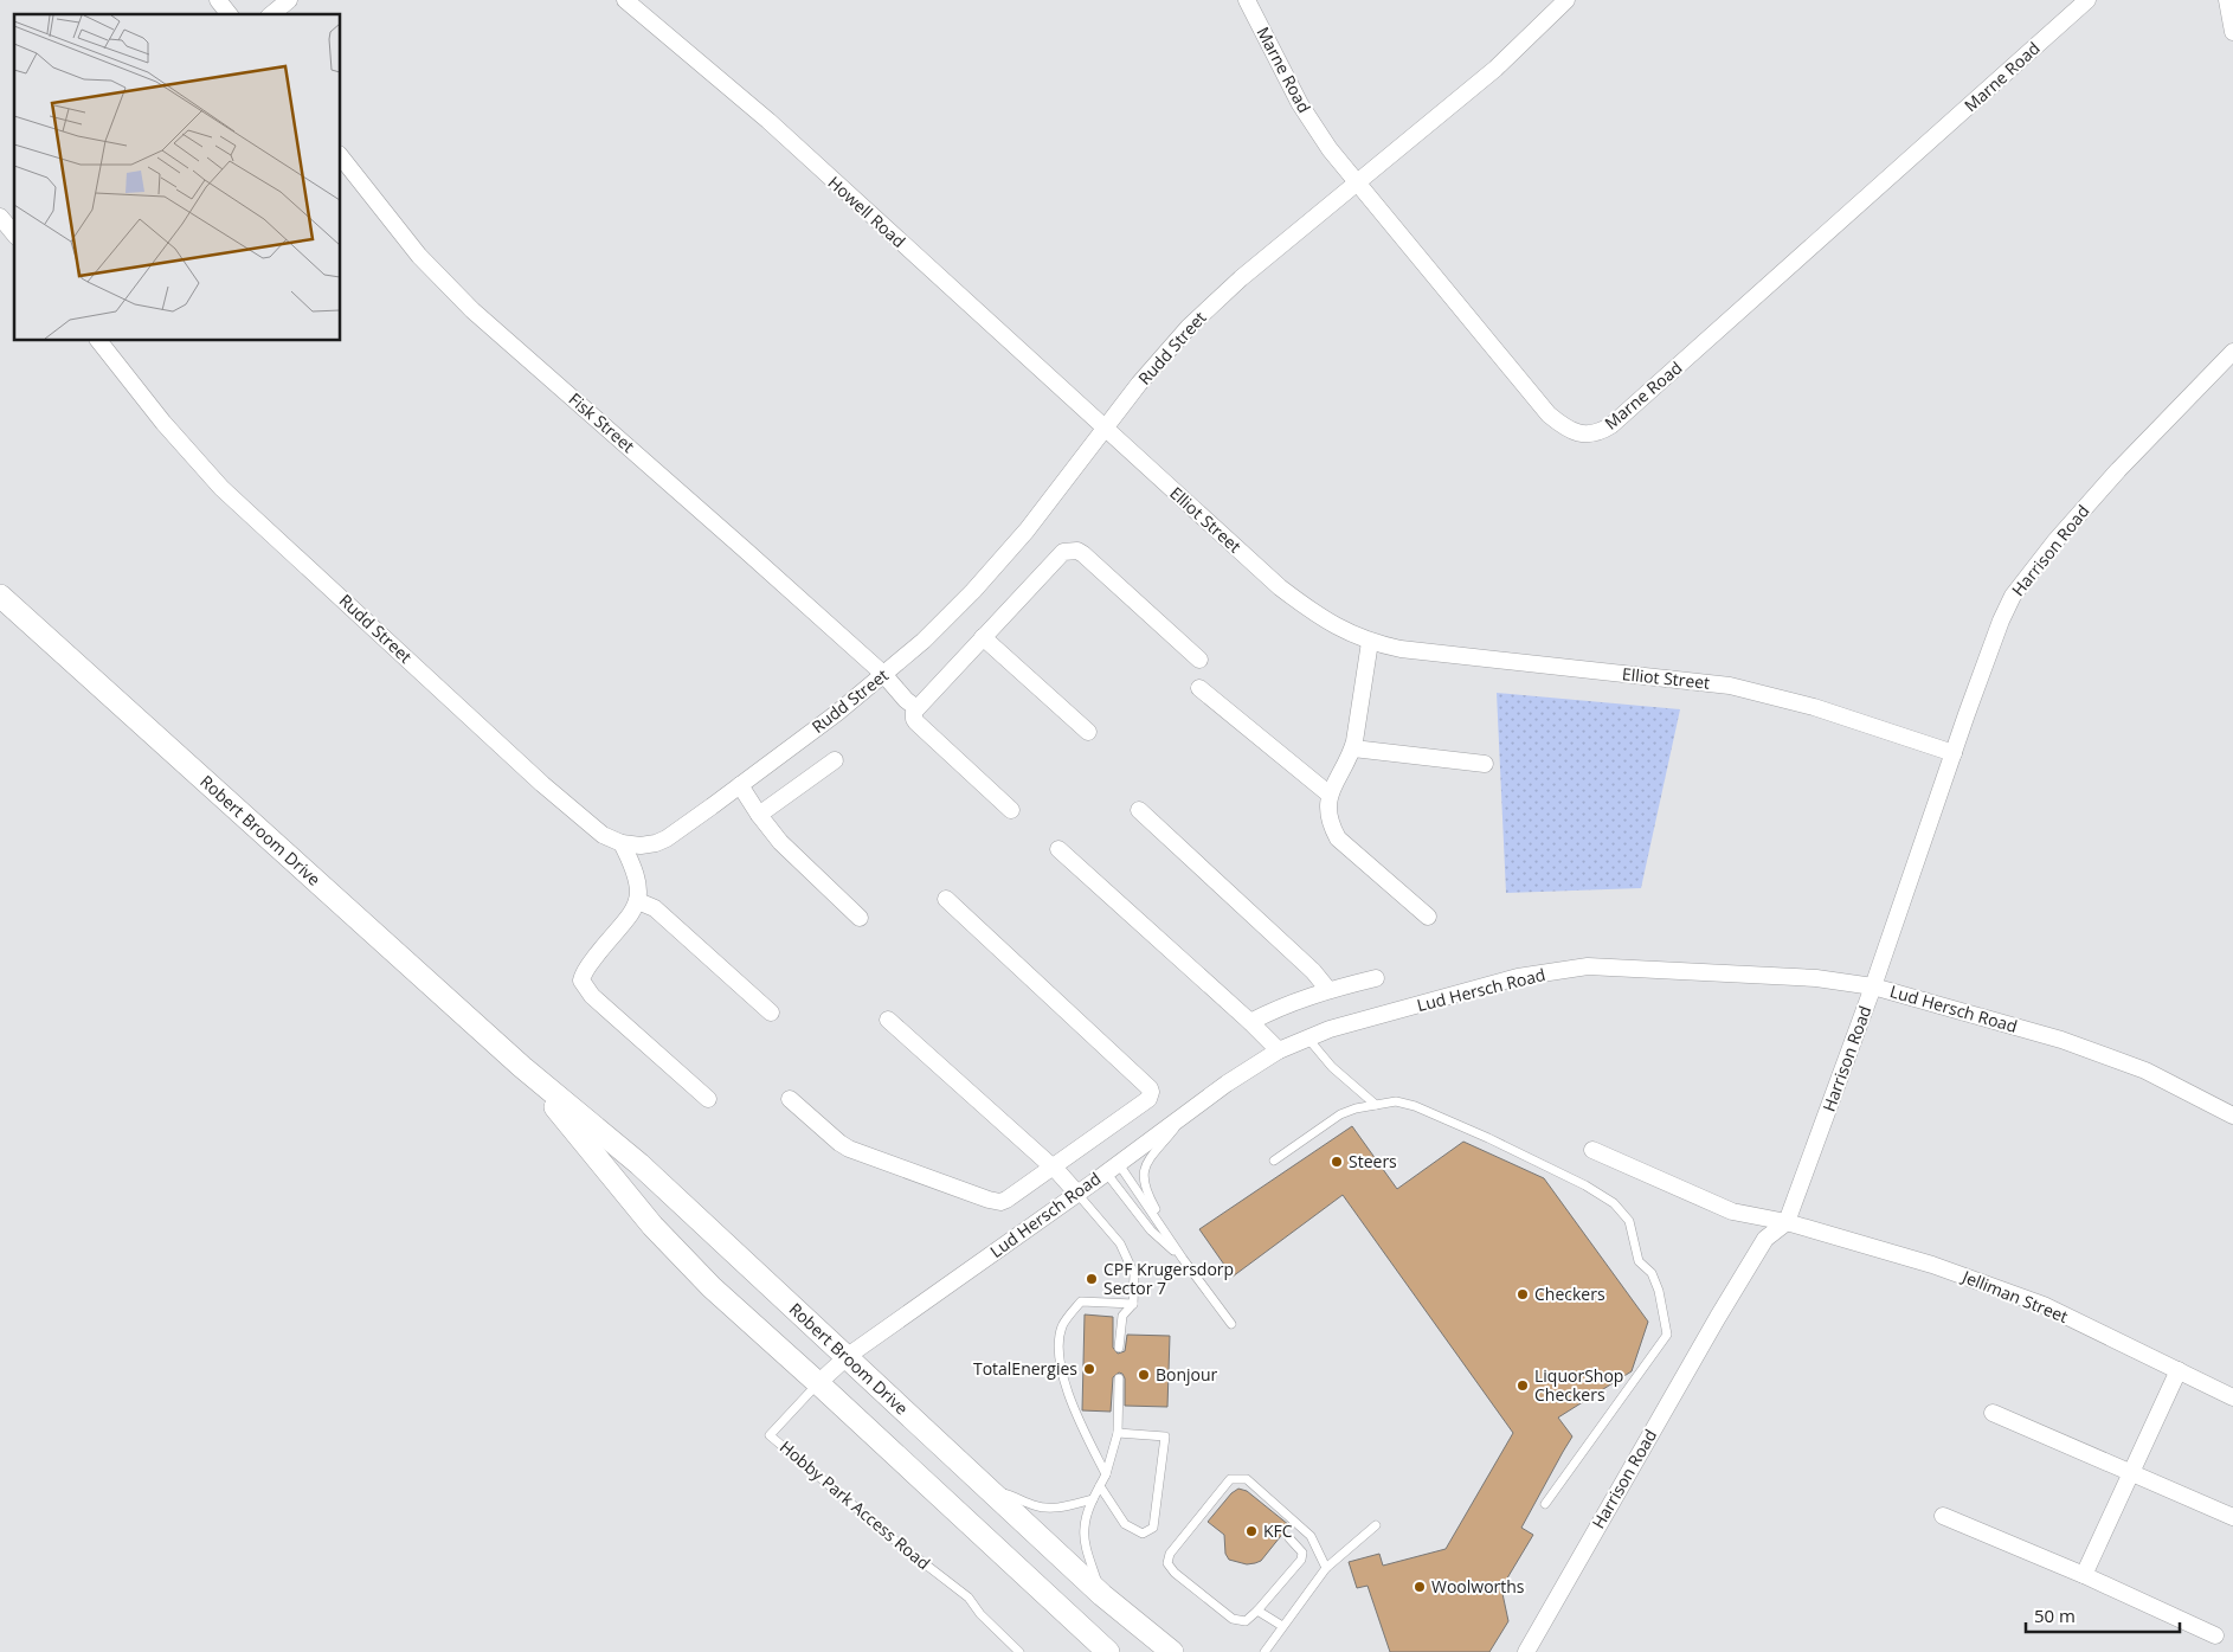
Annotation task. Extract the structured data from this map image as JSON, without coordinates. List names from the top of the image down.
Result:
{
  "streets": {
    "street": [
      "Marne Road",
      "Howell Road",
      "Rudd Street",
      "Fisk Street",
      "Elliot Street",
      "Harrison Road",
      "Robert Broom Drive",
      "Lud Hersch Road",
      "Jelliman Street"
    ],
    "lane": ["Hobby Park Access Road"]
  },
  "crossings": [
    ["Marne Road", "Rudd Street"],
    ["Howell Road", "Rudd Street"],
    ["Howell Road", "Elliot Street"],
    ["Rudd Street", "Fisk Street"],
    ["Rudd Street", "Elliot Street"],
    ["Elliot Street", "Harrison Road"],
    ["Harrison Road", "Lud Hersch Road"],
    ["Harrison Road", "Jelliman Street"],
    ["Robert Broom Drive", "Lud Hersch Road"],
    ["Robert Broom Drive", "Hobby Park Access Road"],
    ["Lud Hersch Road", "Hobby Park Access Road"]
  ],
  "places": [
    "Steers",
    "CPF Krugersdorp Sector 7",
    "Checkers",
    "TotalEnergies",
    "Bonjour",
    "LiquorShop Checkers",
    "KFC",
    "Woolworths"
  ],
  "scale_bar": "50 m"
}
